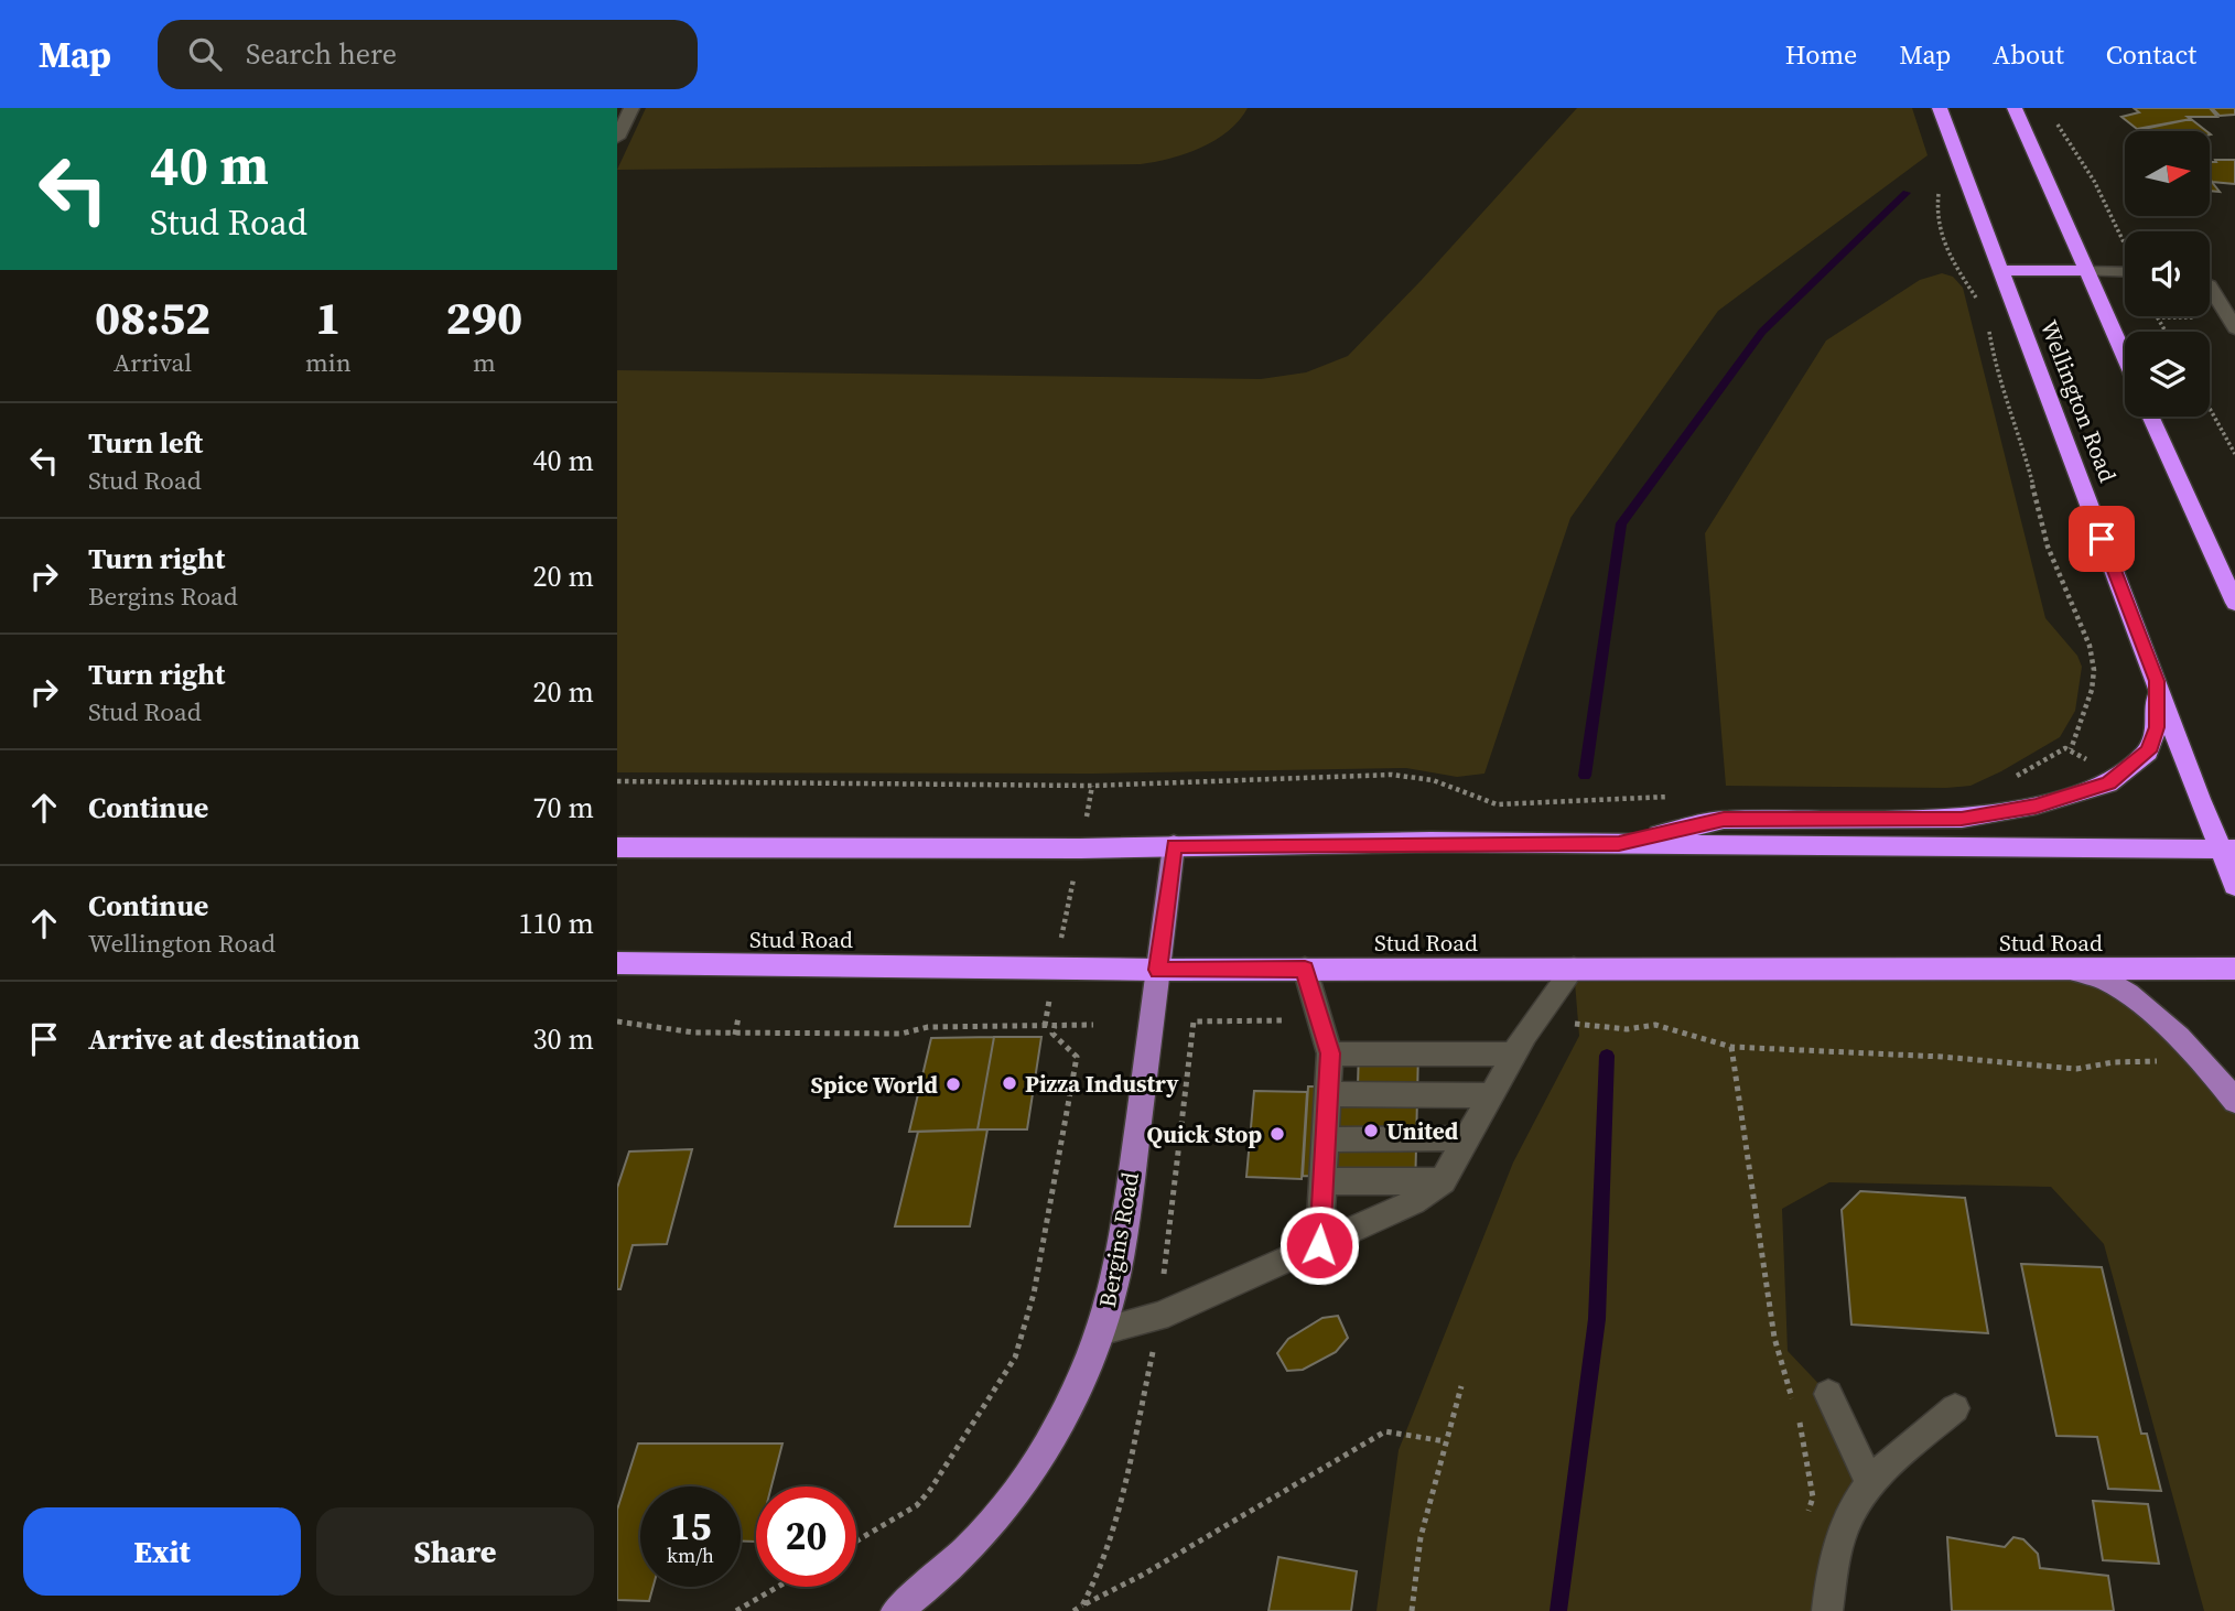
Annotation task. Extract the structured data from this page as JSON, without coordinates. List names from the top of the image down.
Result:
{
  "streets": {
    "highway": ["Wellington Road", "Stud Road"],
    "main road": ["Bergins Road"]
  },
  "crossings": [
    ["Stud Road", "Bergins Road"]
  ],
  "places": [
    "Pizza Industry",
    "Spice World",
    "United",
    "Quick Stop"
  ],
  "north": "right",
  "page": {
    "header": "Map",
    "search": "Search here",
    "nav": [
      "Home",
      "Map",
      "About",
      "Contact"
    ],
    "turn": ["40 m", "Stud Road"],
    "eta": [
      "08:52",
      "Arrival",
      "1",
      "min",
      "290",
      "m"
    ],
    "list": [
      {
        "name": "Turn left",
        "note": "Stud Road",
        "value": "40 m"
      },
      {
        "name": "Turn right",
        "note": "Bergins Road",
        "value": "20 m"
      },
      {
        "name": "Turn right",
        "note": "Stud Road",
        "value": "20 m"
      },
      {
        "name": "Continue",
        "value": "70 m"
      },
      {
        "name": "Continue",
        "note": "Wellington Road",
        "value": "110 m"
      },
      {
        "name": "Arrive at destination",
        "value": "30 m"
      }
    ],
    "speed": "15 km/h",
    "limit": "20",
    "buttons": ["Exit", "Share"]
  }
}
